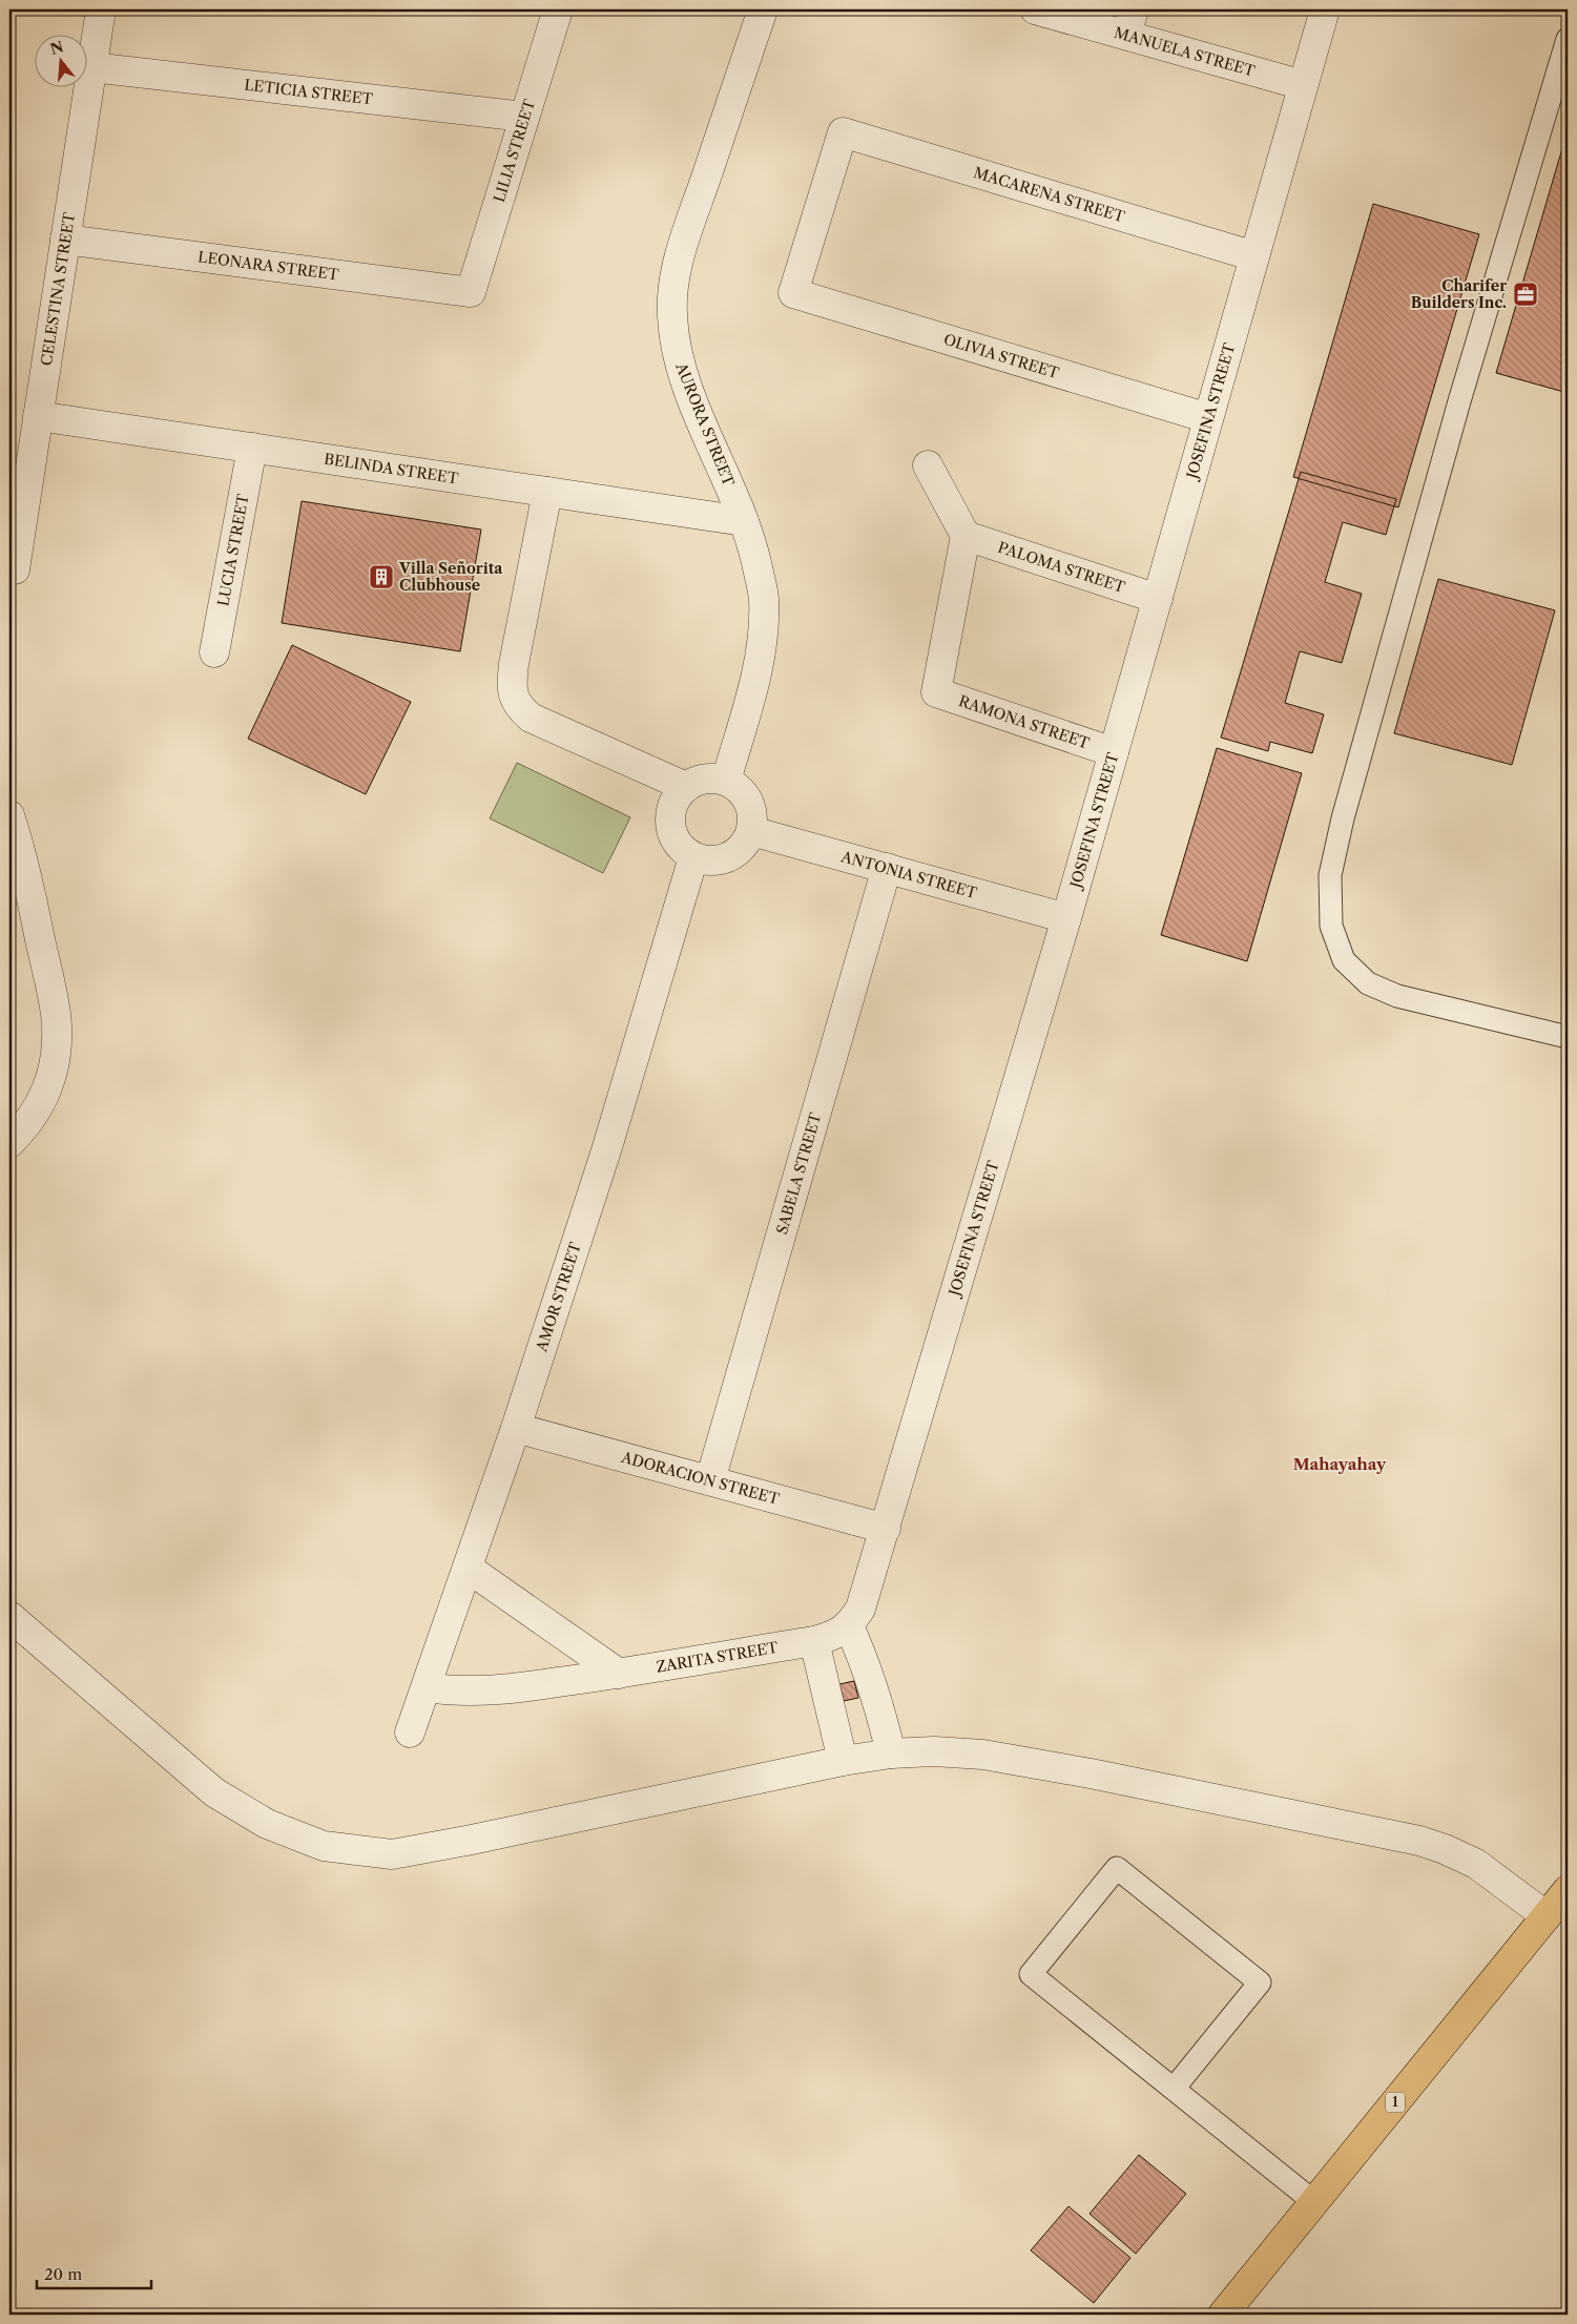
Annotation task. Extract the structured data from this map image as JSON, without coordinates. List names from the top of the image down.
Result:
{
  "streets": {
    "highway": ["1"],
    "street": [
      "MANUELA STREET",
      "LETICIA STREET",
      "LILIA STREET",
      "MACARENA STREET",
      "LEONARA STREET",
      "CELESTINA STREET",
      "OLIVIA STREET",
      "JOSEFINA STREET",
      "AURORA STREET",
      "BELINDA STREET",
      "LUCIA STREET",
      "PALOMA STREET",
      "RAMONA STREET",
      "ANTONIA STREET",
      "SABELA STREET",
      "AMOR STREET",
      "ADORACION STREET",
      "ZARITA STREET"
    ]
  },
  "crossings": [
    ["MANUELA STREET", "JOSEFINA STREET"],
    ["LETICIA STREET", "LILIA STREET"],
    ["LETICIA STREET", "CELESTINA STREET"],
    ["LILIA STREET", "LEONARA STREET"],
    ["MACARENA STREET", "OLIVIA STREET"],
    ["MACARENA STREET", "JOSEFINA STREET"],
    ["LEONARA STREET", "CELESTINA STREET"],
    ["CELESTINA STREET", "BELINDA STREET"],
    ["OLIVIA STREET", "JOSEFINA STREET"],
    ["JOSEFINA STREET", "PALOMA STREET"],
    ["JOSEFINA STREET", "RAMONA STREET"],
    ["JOSEFINA STREET", "ANTONIA STREET"],
    ["JOSEFINA STREET", "ADORACION STREET"],
    ["JOSEFINA STREET", "ZARITA STREET"],
    ["AURORA STREET", "BELINDA STREET"],
    ["AURORA STREET", "ANTONIA STREET"],
    ["AURORA STREET", "AMOR STREET"],
    ["BELINDA STREET", "LUCIA STREET"],
    ["PALOMA STREET", "RAMONA STREET"],
    ["ANTONIA STREET", "SABELA STREET"],
    ["ANTONIA STREET", "AMOR STREET"],
    ["SABELA STREET", "ADORACION STREET"],
    ["AMOR STREET", "ADORACION STREET"],
    ["AMOR STREET", "ZARITA STREET"]
  ],
  "districts": ["Mahayahay"],
  "places": {
    "office": ["Charifer Builders Inc."],
    "building": ["Villa Señorita Clubhouse"]
  },
  "scale_bar": "20 m",
  "north": "top"
}
